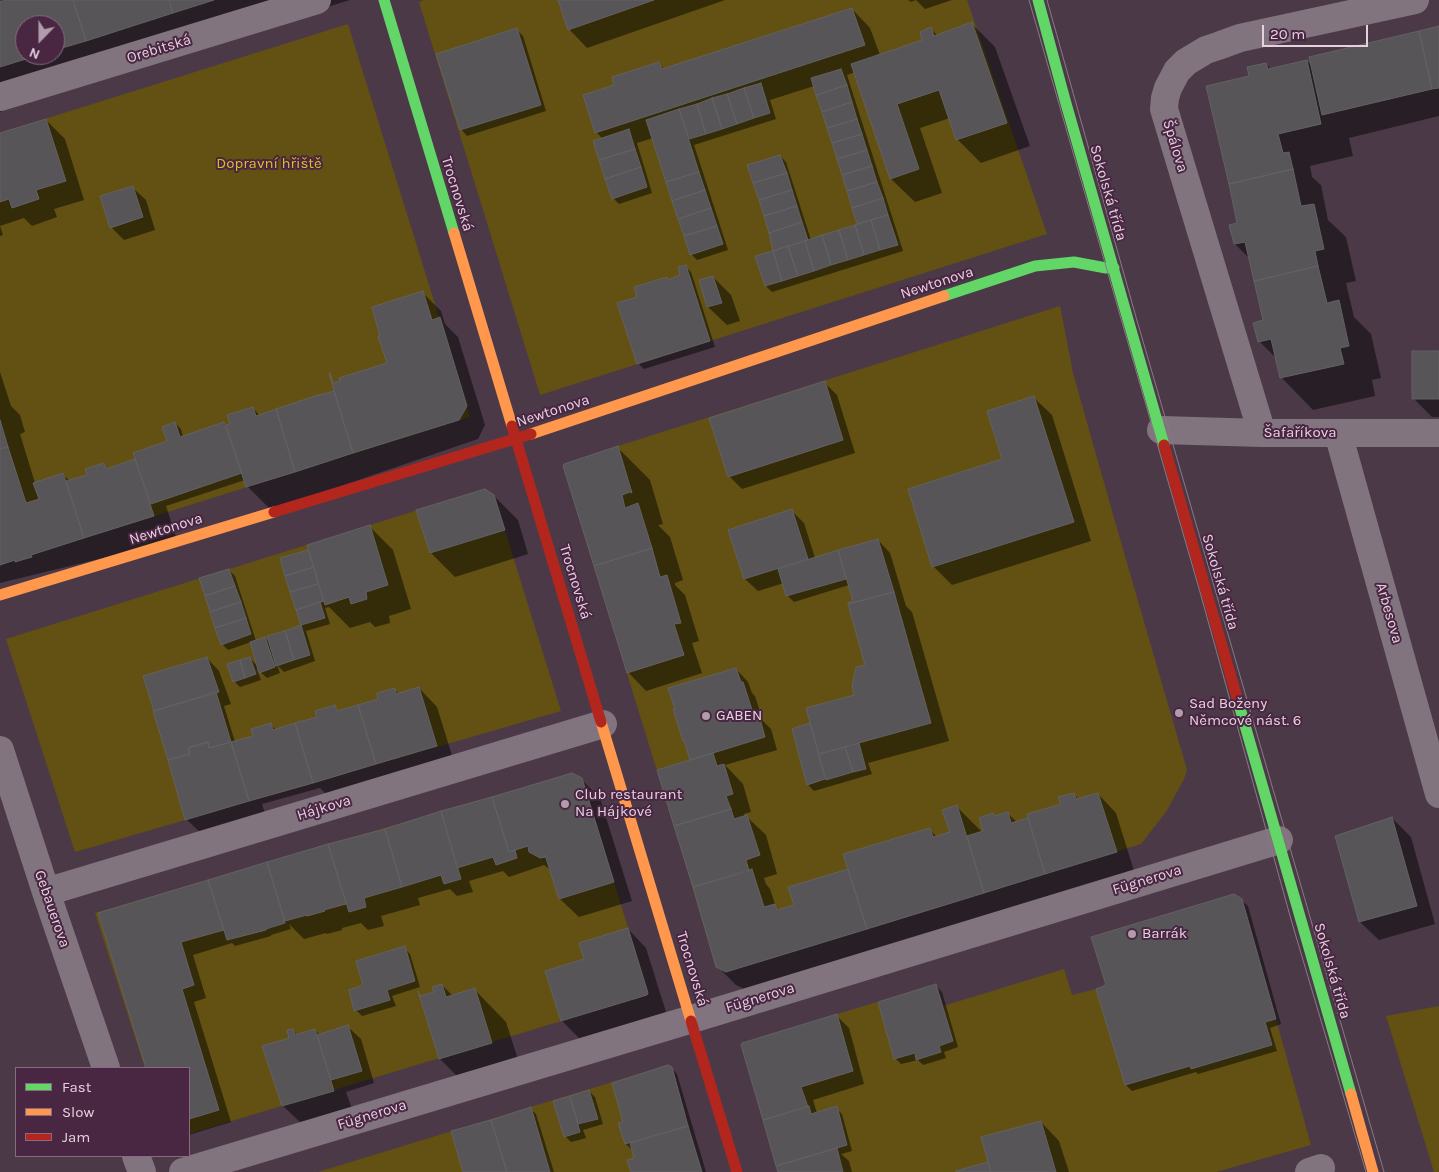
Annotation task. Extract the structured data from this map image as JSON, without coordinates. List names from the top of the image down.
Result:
{
  "streets": {
    "street": [
      "Orebitská",
      "Špálova",
      "Sokolská třída",
      "Trocnovská",
      "Newtonova",
      "Šafaříkova",
      "Arbesova",
      "Hájkova",
      "Fügnerova",
      "Gebauerova"
    ]
  },
  "crossings": [
    ["Špálova", "Šafaříkova"],
    ["Sokolská třída", "Newtonova"],
    ["Sokolská třída", "Šafaříkova"],
    ["Sokolská třída", "Fügnerova"],
    ["Trocnovská", "Newtonova"],
    ["Trocnovská", "Hájkova"],
    ["Trocnovská", "Fügnerova"],
    ["Šafaříkova", "Arbesova"],
    ["Hájkova", "Gebauerova"]
  ],
  "parks": ["Dopravní hřiště"],
  "places": [
    "Sad Boženy Němcové nást. 6",
    "GABEN",
    "Club restaurant Na Hájkové",
    "Barrák"
  ],
  "legend": ["Fast", "Slow", "Jam"],
  "scale_bar": "20 m",
  "north": "bottom"
}
